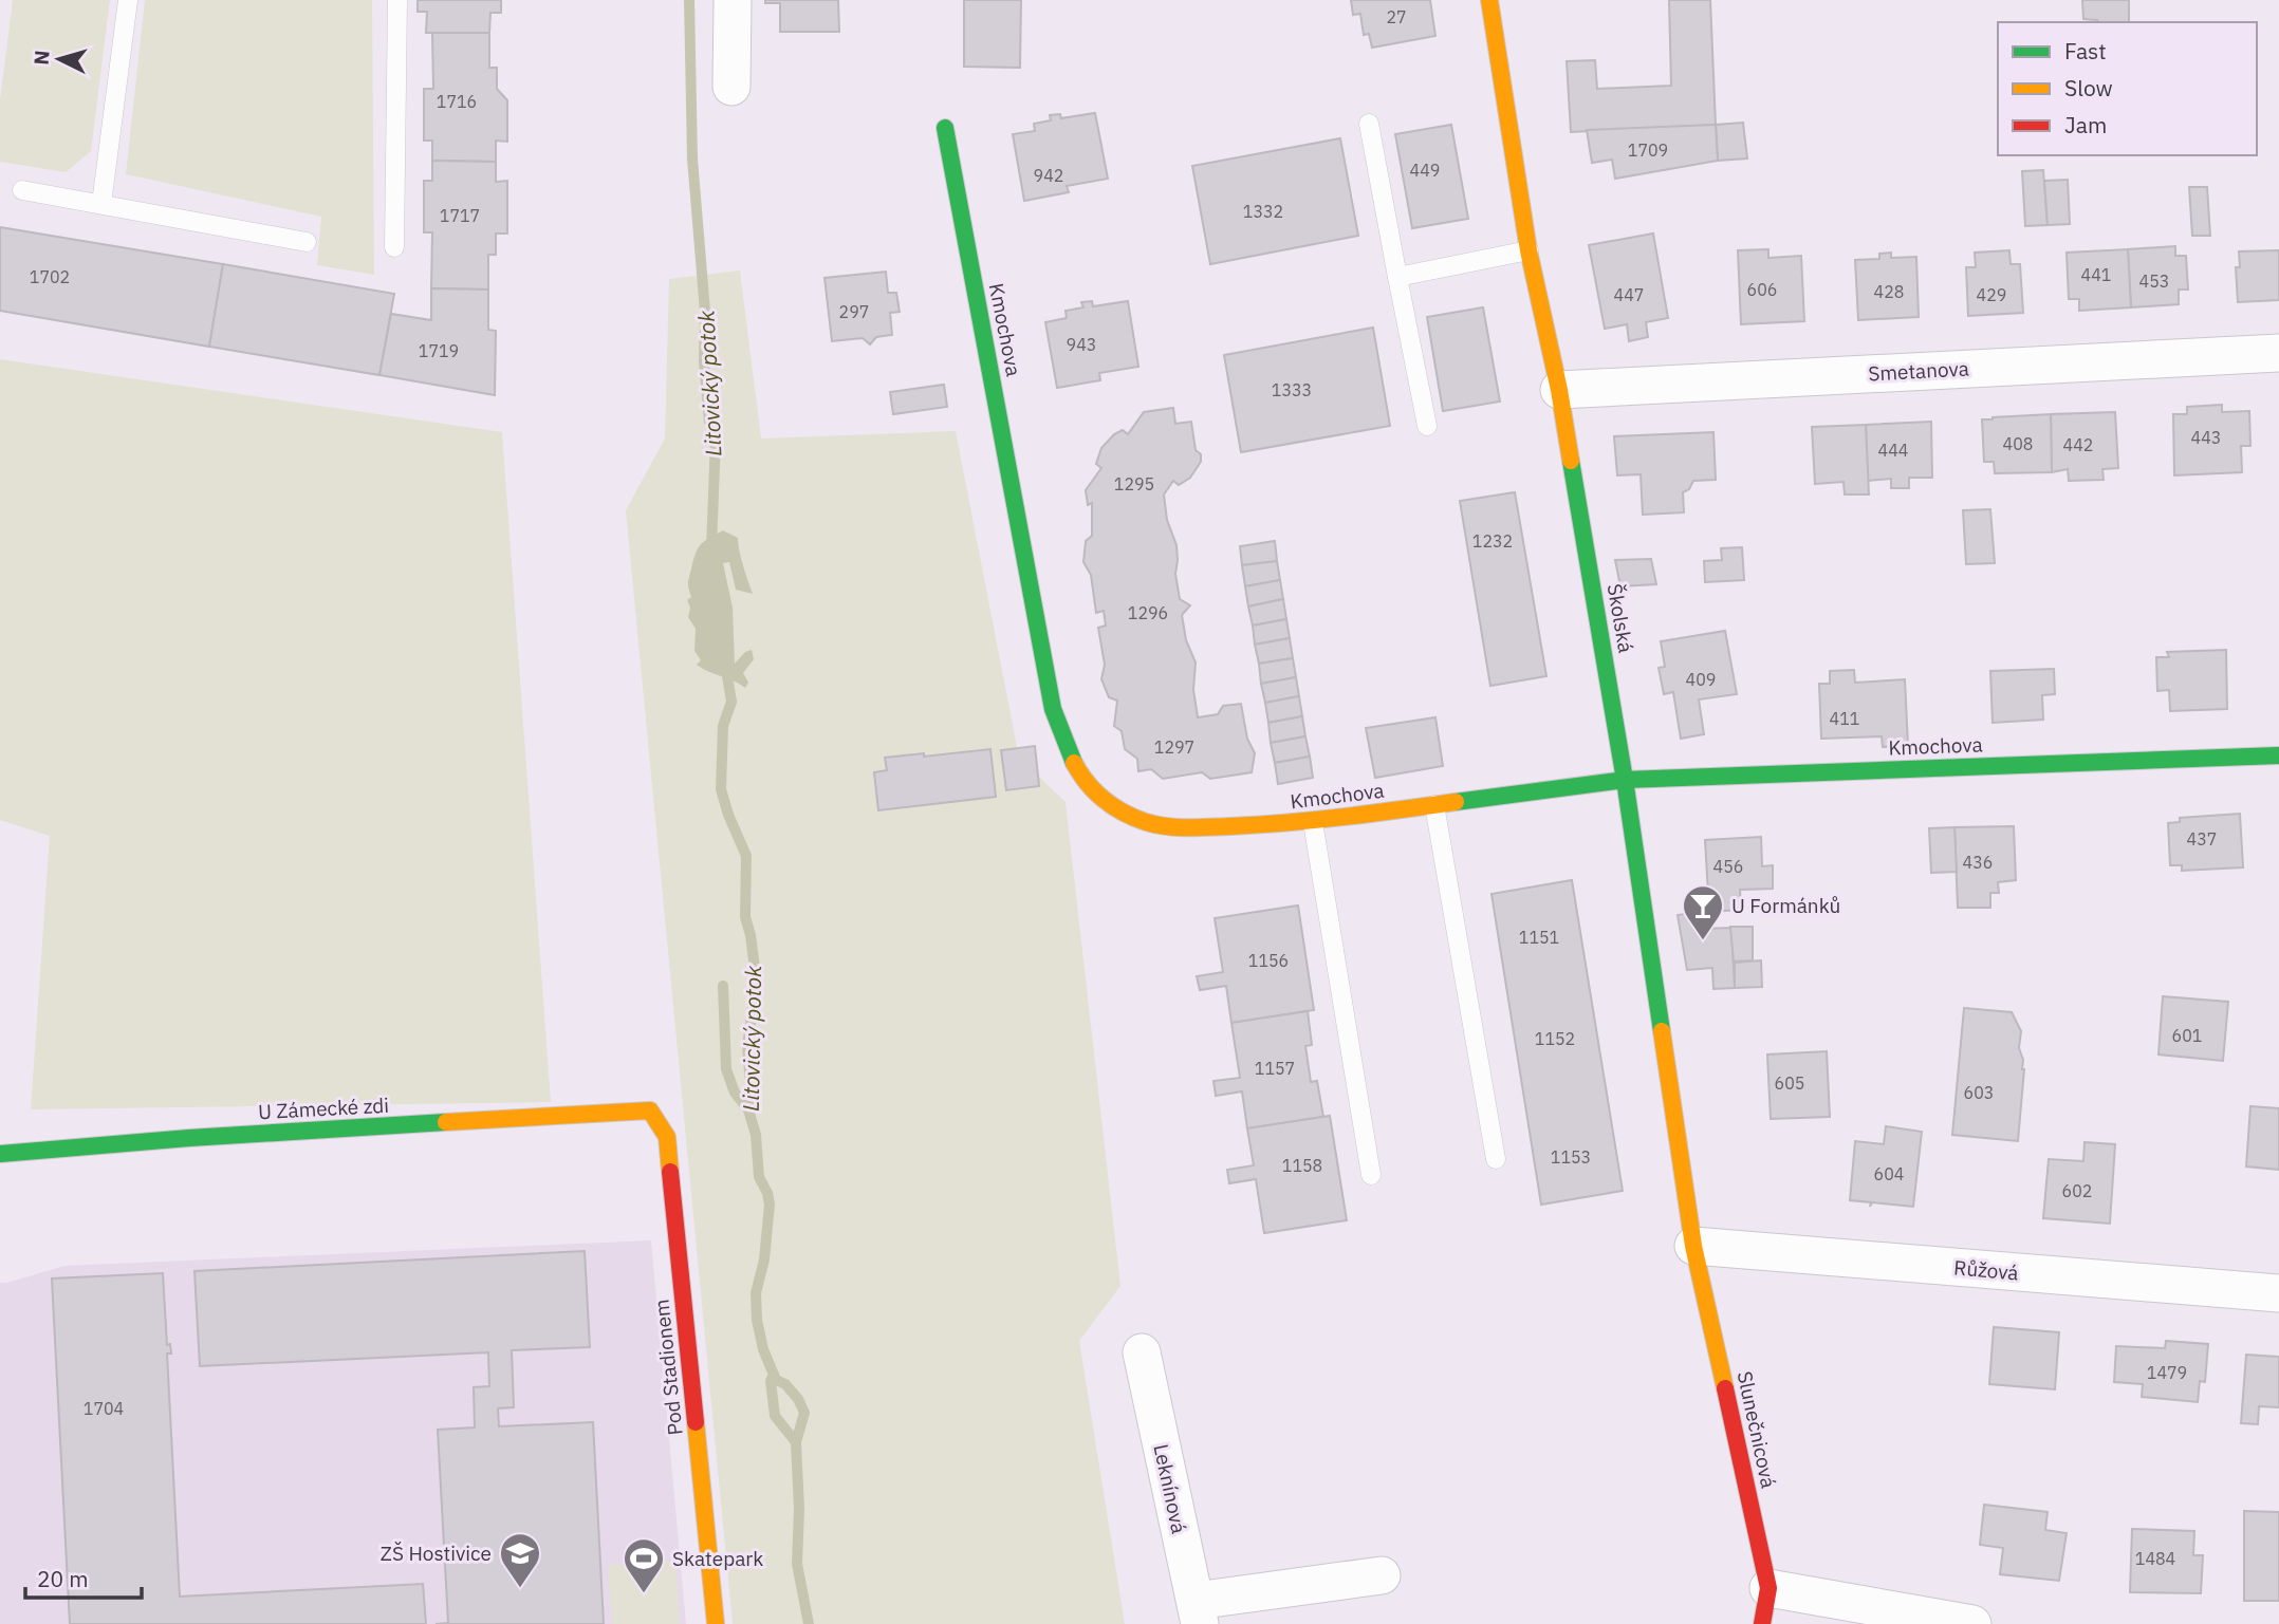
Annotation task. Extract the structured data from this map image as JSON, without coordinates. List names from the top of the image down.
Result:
{
  "streets": {
    "street": [
      "Kmochova",
      "Smetanova",
      "Školská",
      "U Zámecké zdi",
      "Růžová",
      "Pod Stadionem",
      "Slunečnicová",
      "Leknínová"
    ]
  },
  "crossings": [
    ["Kmochova", "Školská"],
    ["Smetanova", "Školská"],
    ["Školská", "Růžová"],
    ["Školská", "Slunečnicová"],
    ["U Zámecké zdi", "Pod Stadionem"],
    ["Růžová", "Slunečnicová"]
  ],
  "water": ["Litovický potok"],
  "places": {
    "bar": ["U Formánků"],
    "school or university": ["ZŠ Hostivice"],
    "sports": ["Skatepark"]
  },
  "house_numbers": [
    "27",
    "1716",
    "1709",
    "449",
    "942",
    "1332",
    "1717",
    "441",
    "1702",
    "453",
    "606",
    "428",
    "447",
    "429",
    "297",
    "943",
    "1719",
    "1333",
    "443",
    "408",
    "442",
    "444",
    "1295",
    "1232",
    "1296",
    "409",
    "411",
    "1297",
    "437",
    "436",
    "456",
    "1151",
    "1156",
    "601",
    "1152",
    "1157",
    "605",
    "603",
    "1153",
    "1158",
    "604",
    "602",
    "1479",
    "1704",
    "1484"
  ],
  "legend": ["Fast", "Slow", "Jam"],
  "scale_bar": "20 m",
  "north": "left"
}
